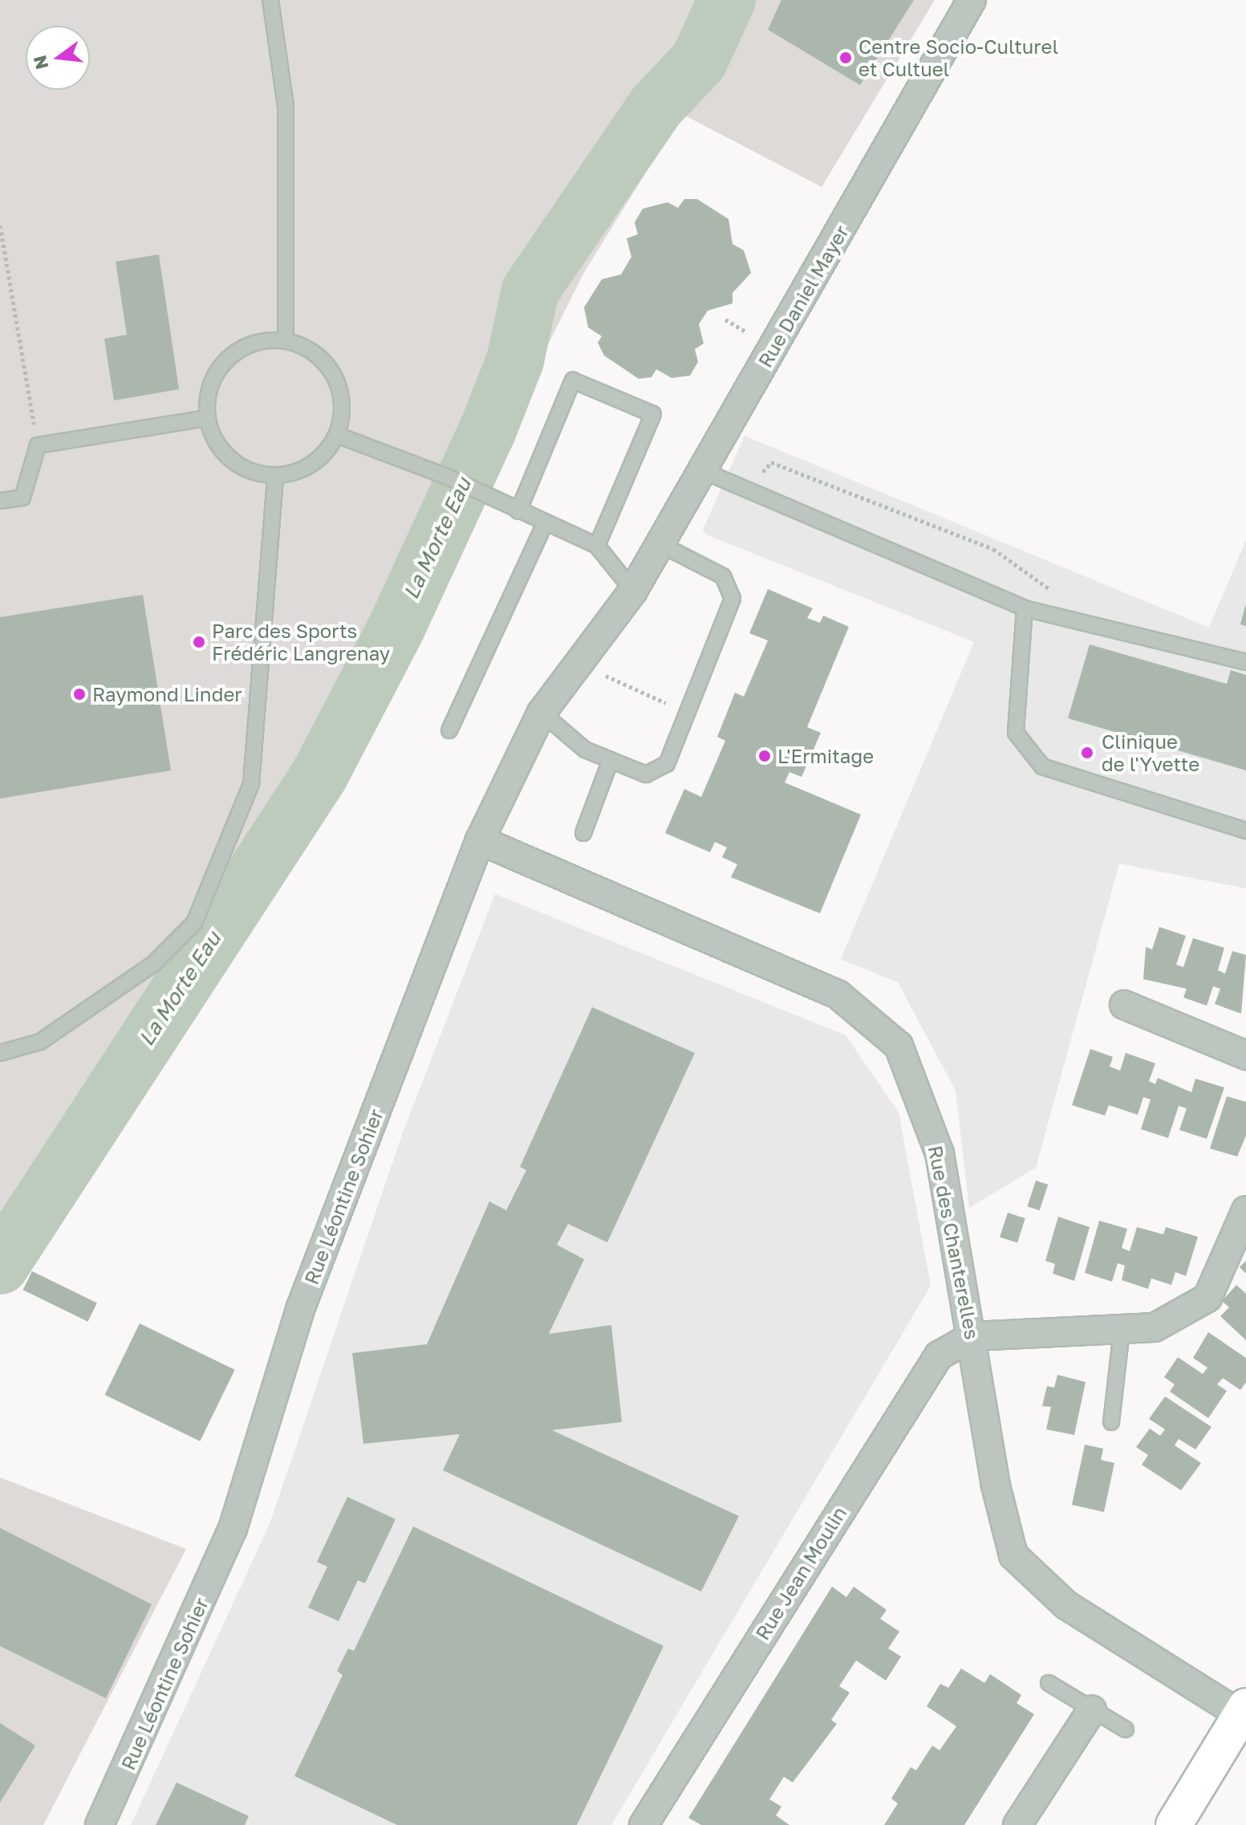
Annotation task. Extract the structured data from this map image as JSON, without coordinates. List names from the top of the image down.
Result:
{
  "streets": {
    "street": [
      "Rue Daniel Mayer",
      "Rue Léontine Sohier",
      "Rue des Chanterelles",
      "Rue Jean Moulin"
    ]
  },
  "crossings": [
    ["Rue Daniel Mayer", "Rue Léontine Sohier"],
    ["Rue Léontine Sohier", "Rue des Chanterelles"],
    ["Rue des Chanterelles", "Rue Jean Moulin"]
  ],
  "water": ["La Morte Eau"],
  "places": [
    "Centre Socio-Culturel et Cultuel",
    "Parc des Sports Frédéric Langrenay",
    "Raymond Linder",
    "Clinique de l'Yvette",
    "L'Ermitage"
  ],
  "north": "left"
}
